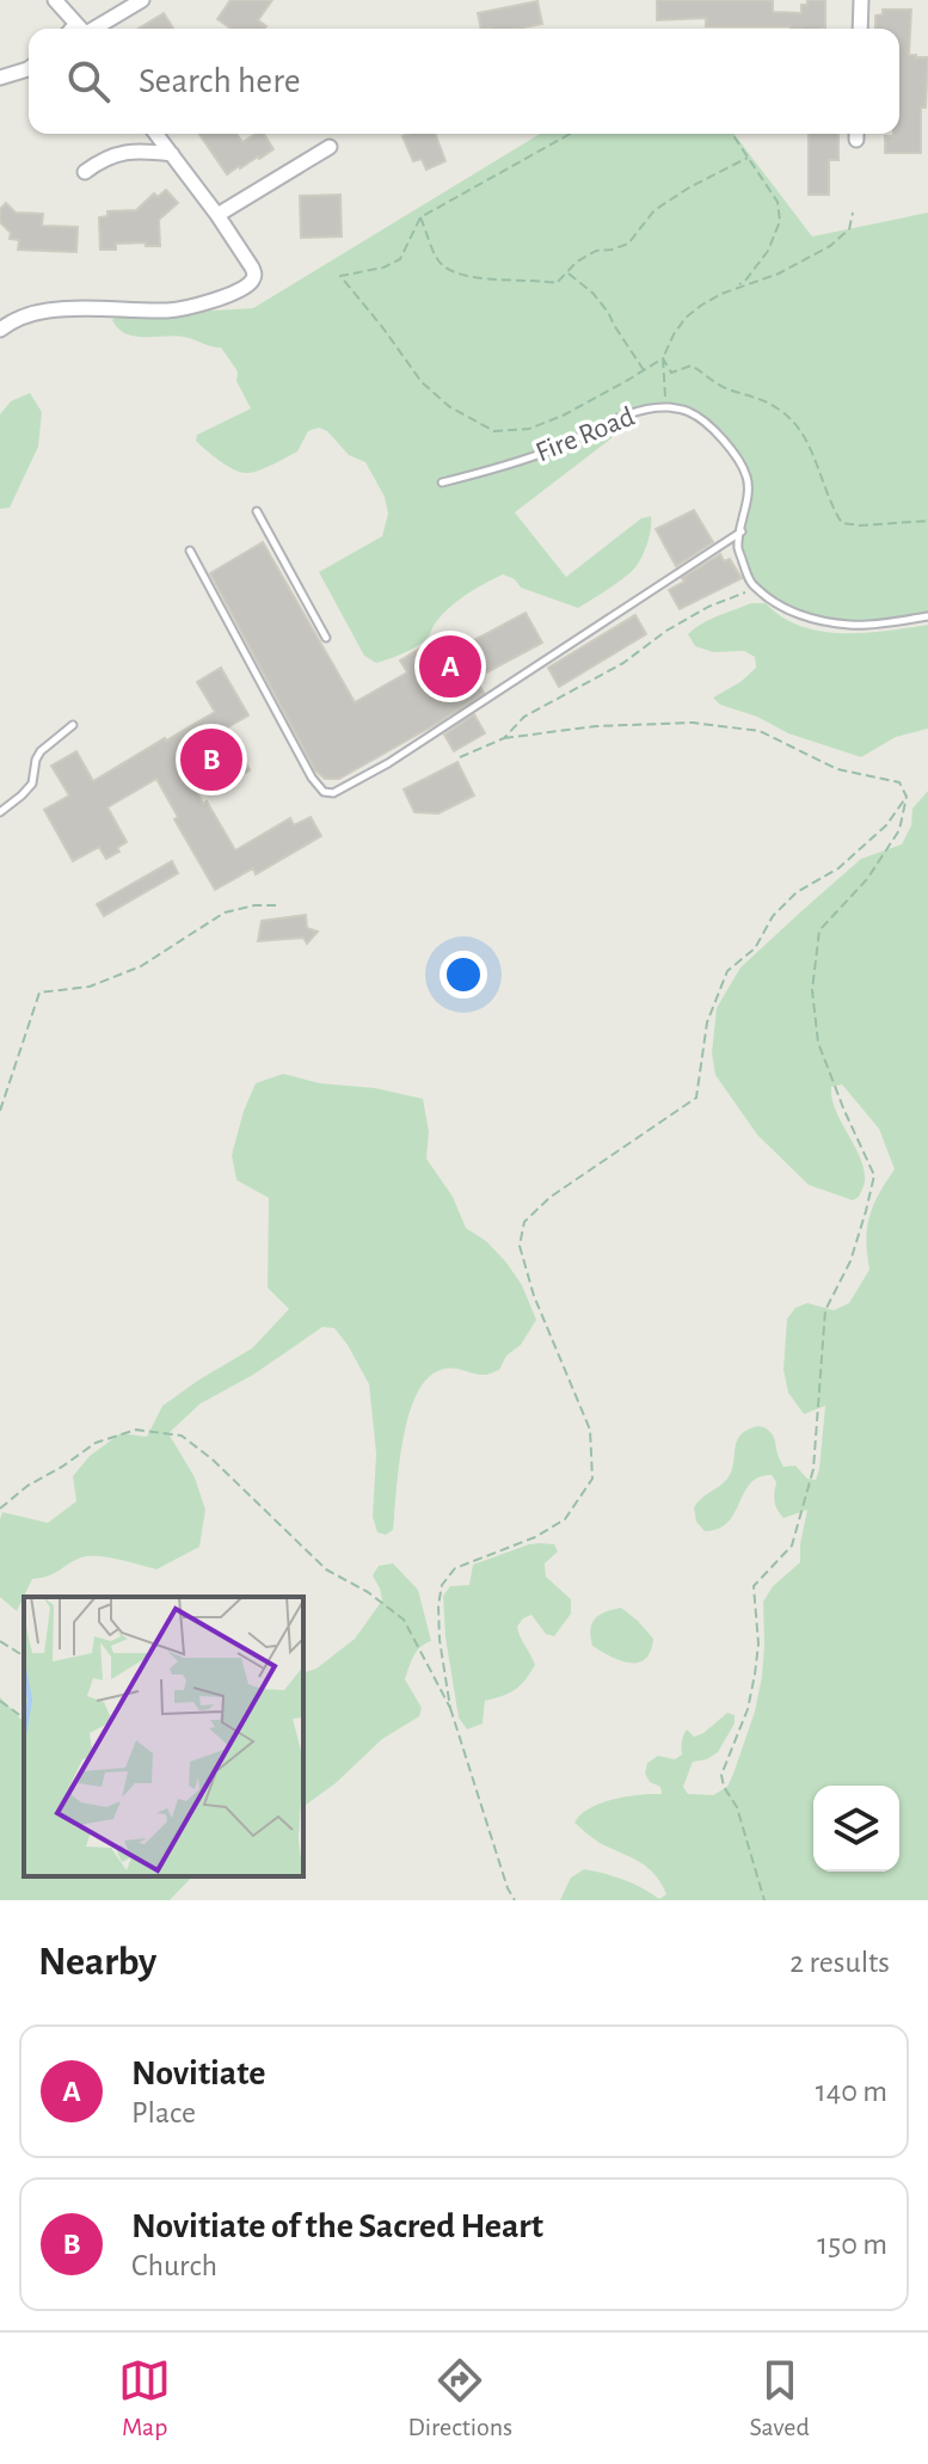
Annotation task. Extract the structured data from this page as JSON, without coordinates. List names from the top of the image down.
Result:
{
  "streets": {
    "lane": ["Fire Road"]
  },
  "page": {
    "search": "Search here",
    "pins": ["A", "B"],
    "heading": ["Nearby", "2 results"],
    "list": [
      {
        "mark": "A",
        "name": "Novitiate",
        "note": "Place",
        "value": "140 m"
      },
      {
        "mark": "B",
        "name": "Novitiate of the Sacred Heart",
        "note": "Church",
        "value": "150 m"
      }
    ],
    "nav": ["Map", "Directions", "Saved"]
  }
}
